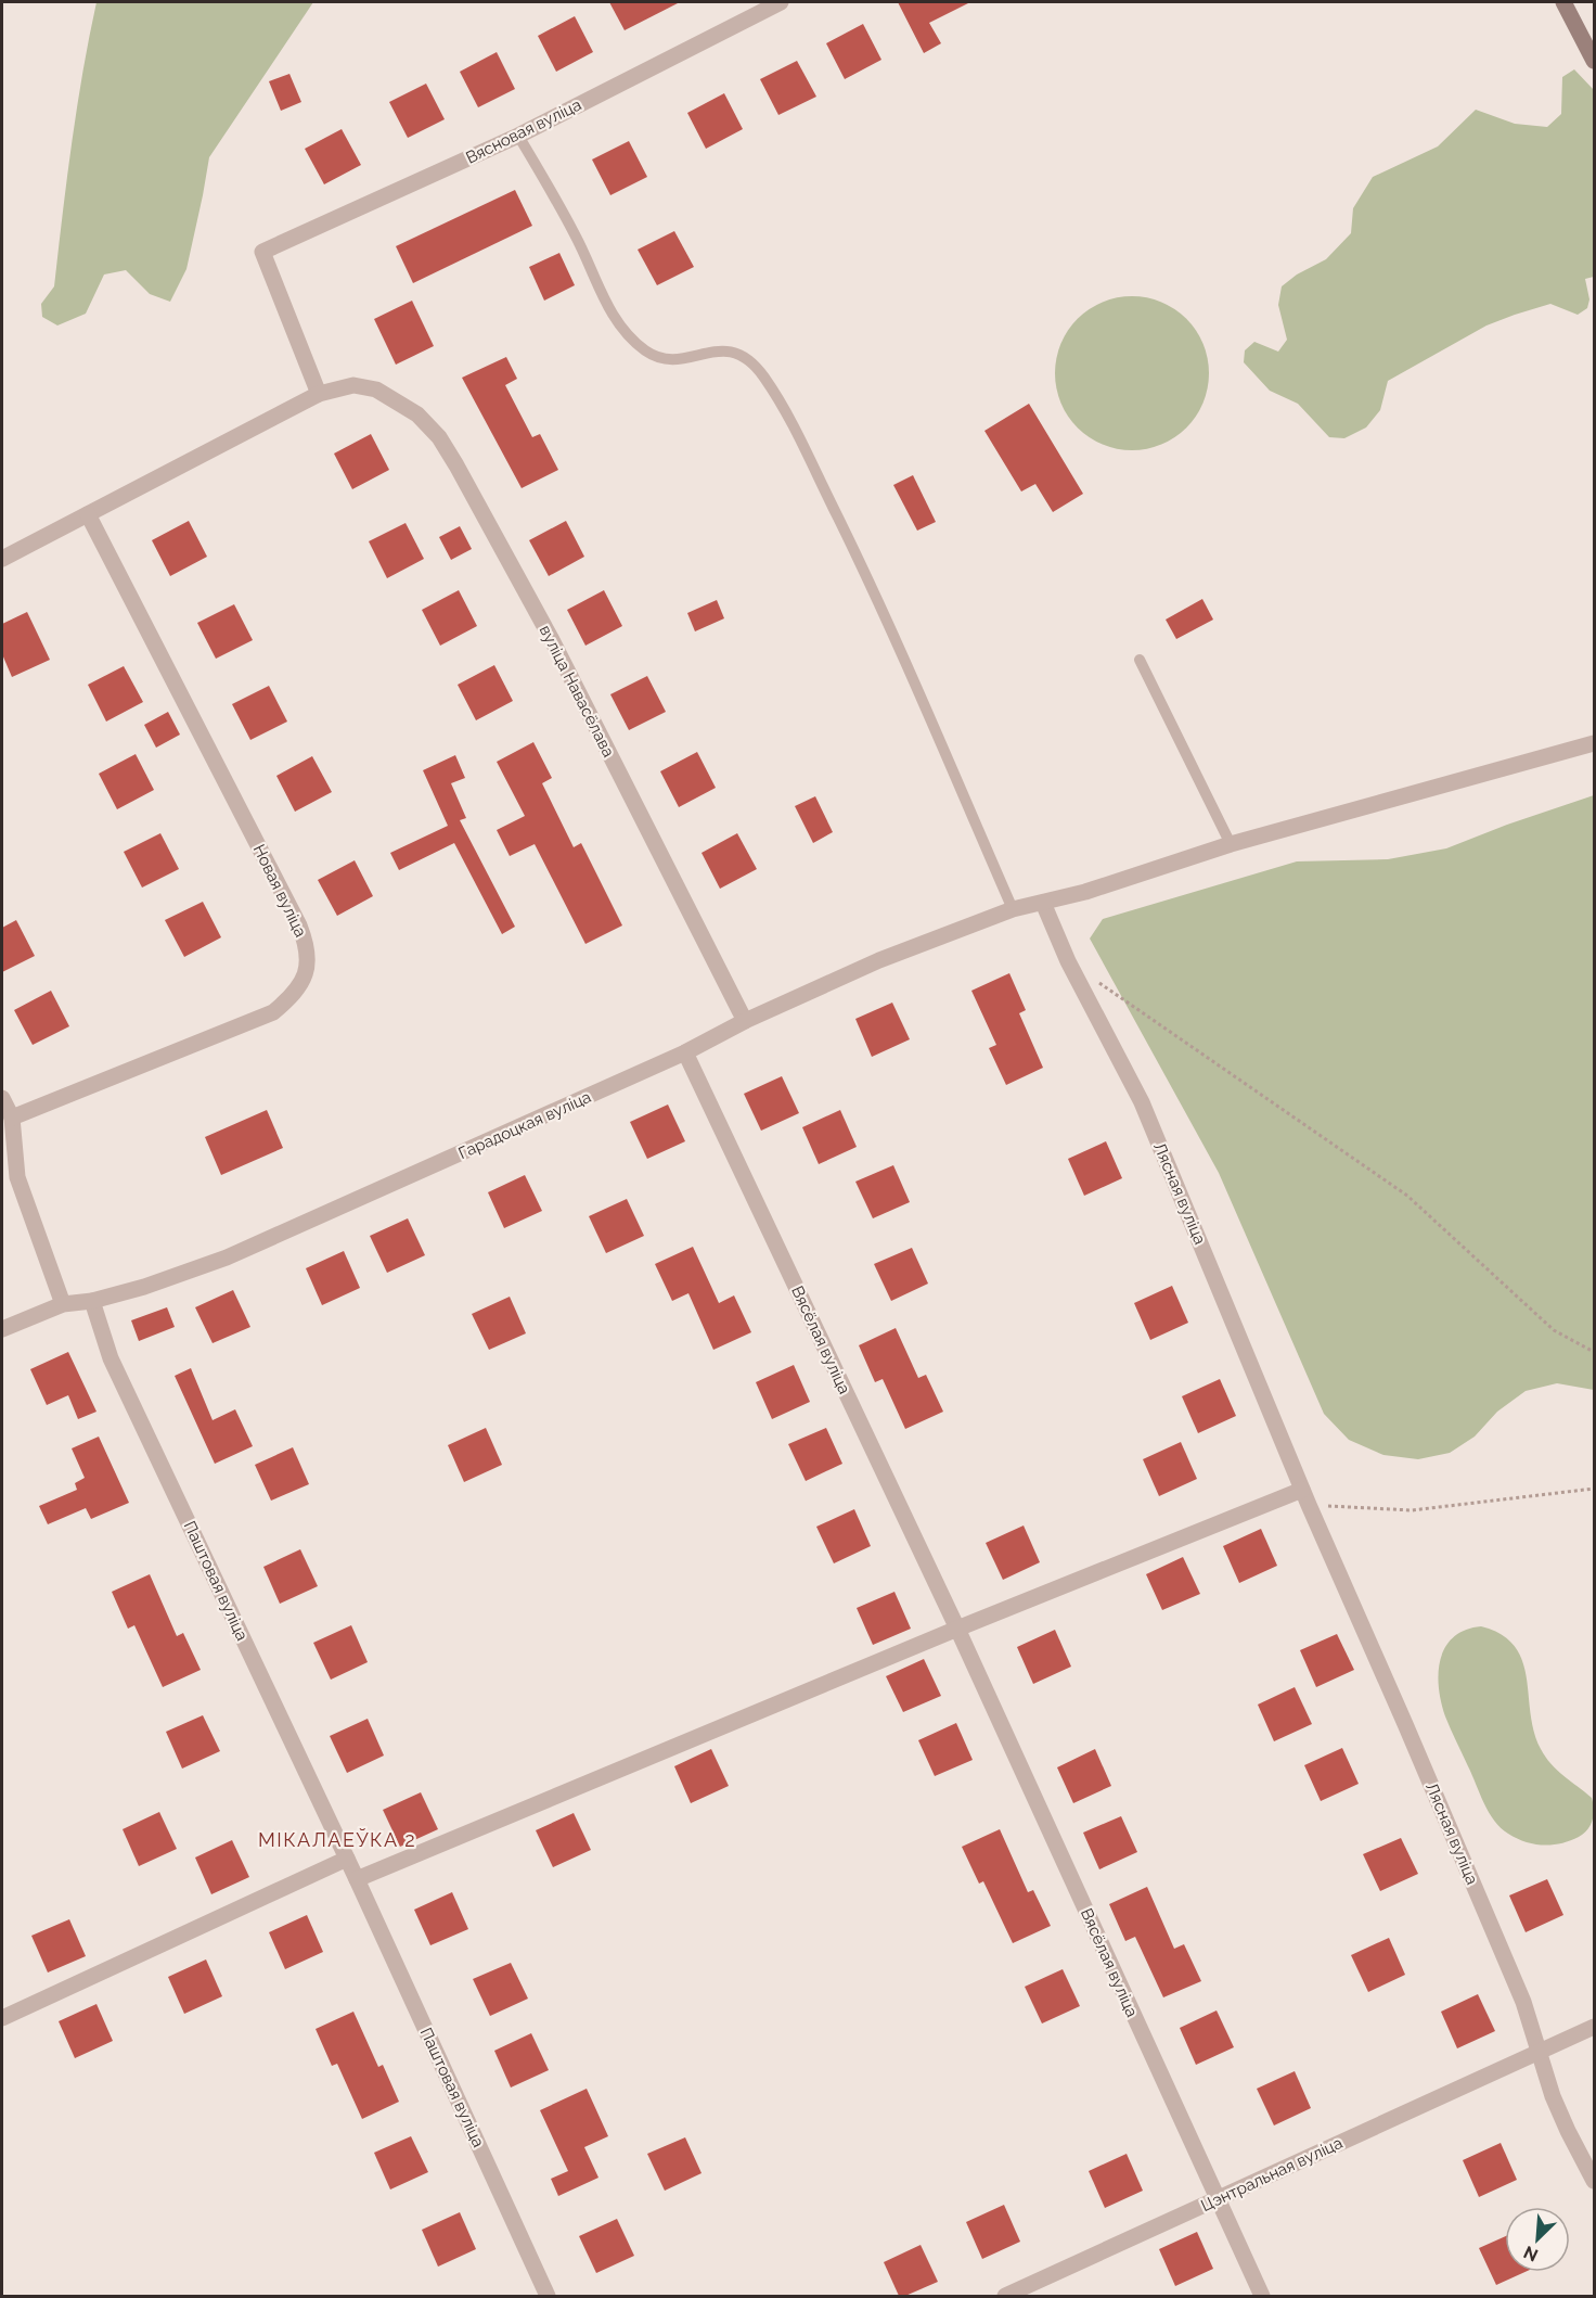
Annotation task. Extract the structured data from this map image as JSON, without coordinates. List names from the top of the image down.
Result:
{
  "streets": {
    "street": [
      "Вясновая вуліца",
      "вуліца Навасёлава",
      "Новая вуліца",
      "Гарадоцкая вуліца",
      "Лясная вуліца",
      "Вясёлая вуліца",
      "Паштовая вуліца",
      "Цэнтральная вуліца"
    ]
  },
  "crossings": [
    ["Вясновая вуліца", "вуліца Навасёлава"],
    ["вуліца Навасёлава", "Гарадоцкая вуліца"],
    ["Гарадоцкая вуліца", "Лясная вуліца"],
    ["Гарадоцкая вуліца", "Вясёлая вуліца"],
    ["Гарадоцкая вуліца", "Паштовая вуліца"],
    ["Лясная вуліца", "Цэнтральная вуліца"],
    ["Вясёлая вуліца", "Цэнтральная вуліца"]
  ],
  "districts": ["МІКАЛАЕЎКА 2"],
  "north": "bottom left"
}
